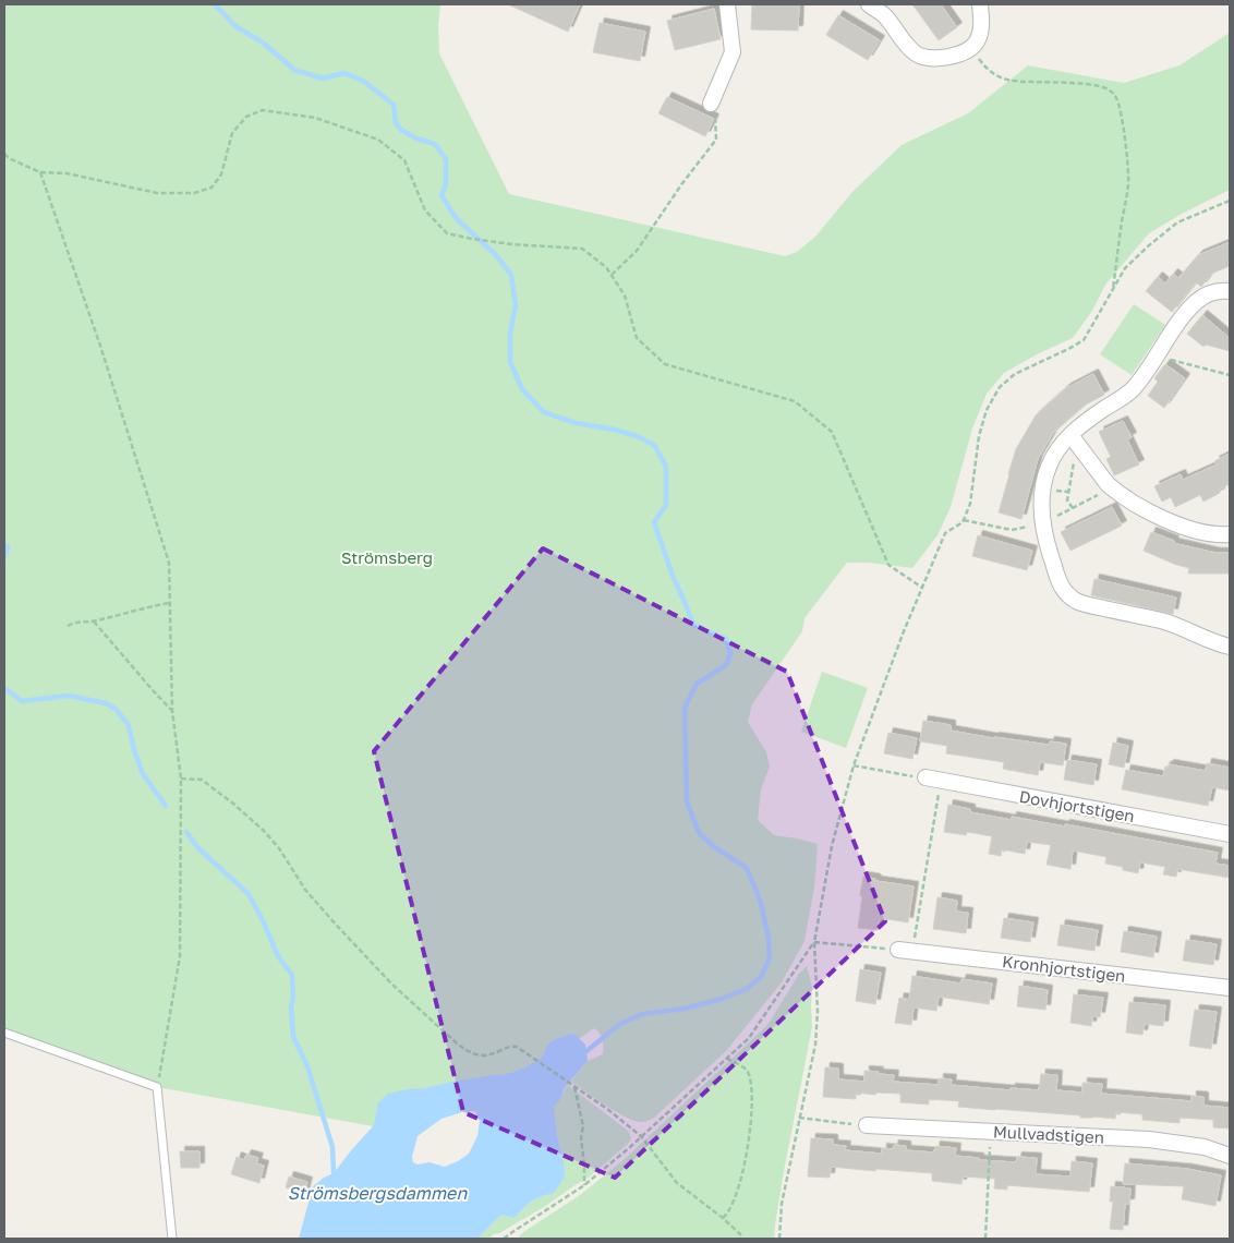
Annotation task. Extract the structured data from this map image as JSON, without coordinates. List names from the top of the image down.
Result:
{
  "streets": {
    "street": ["Dovhjortstigen", "Kronhjortstigen", "Mullvadstigen"]
  },
  "water": ["Strömsbergsdammen"],
  "parks": ["Strömsberg"]
}
